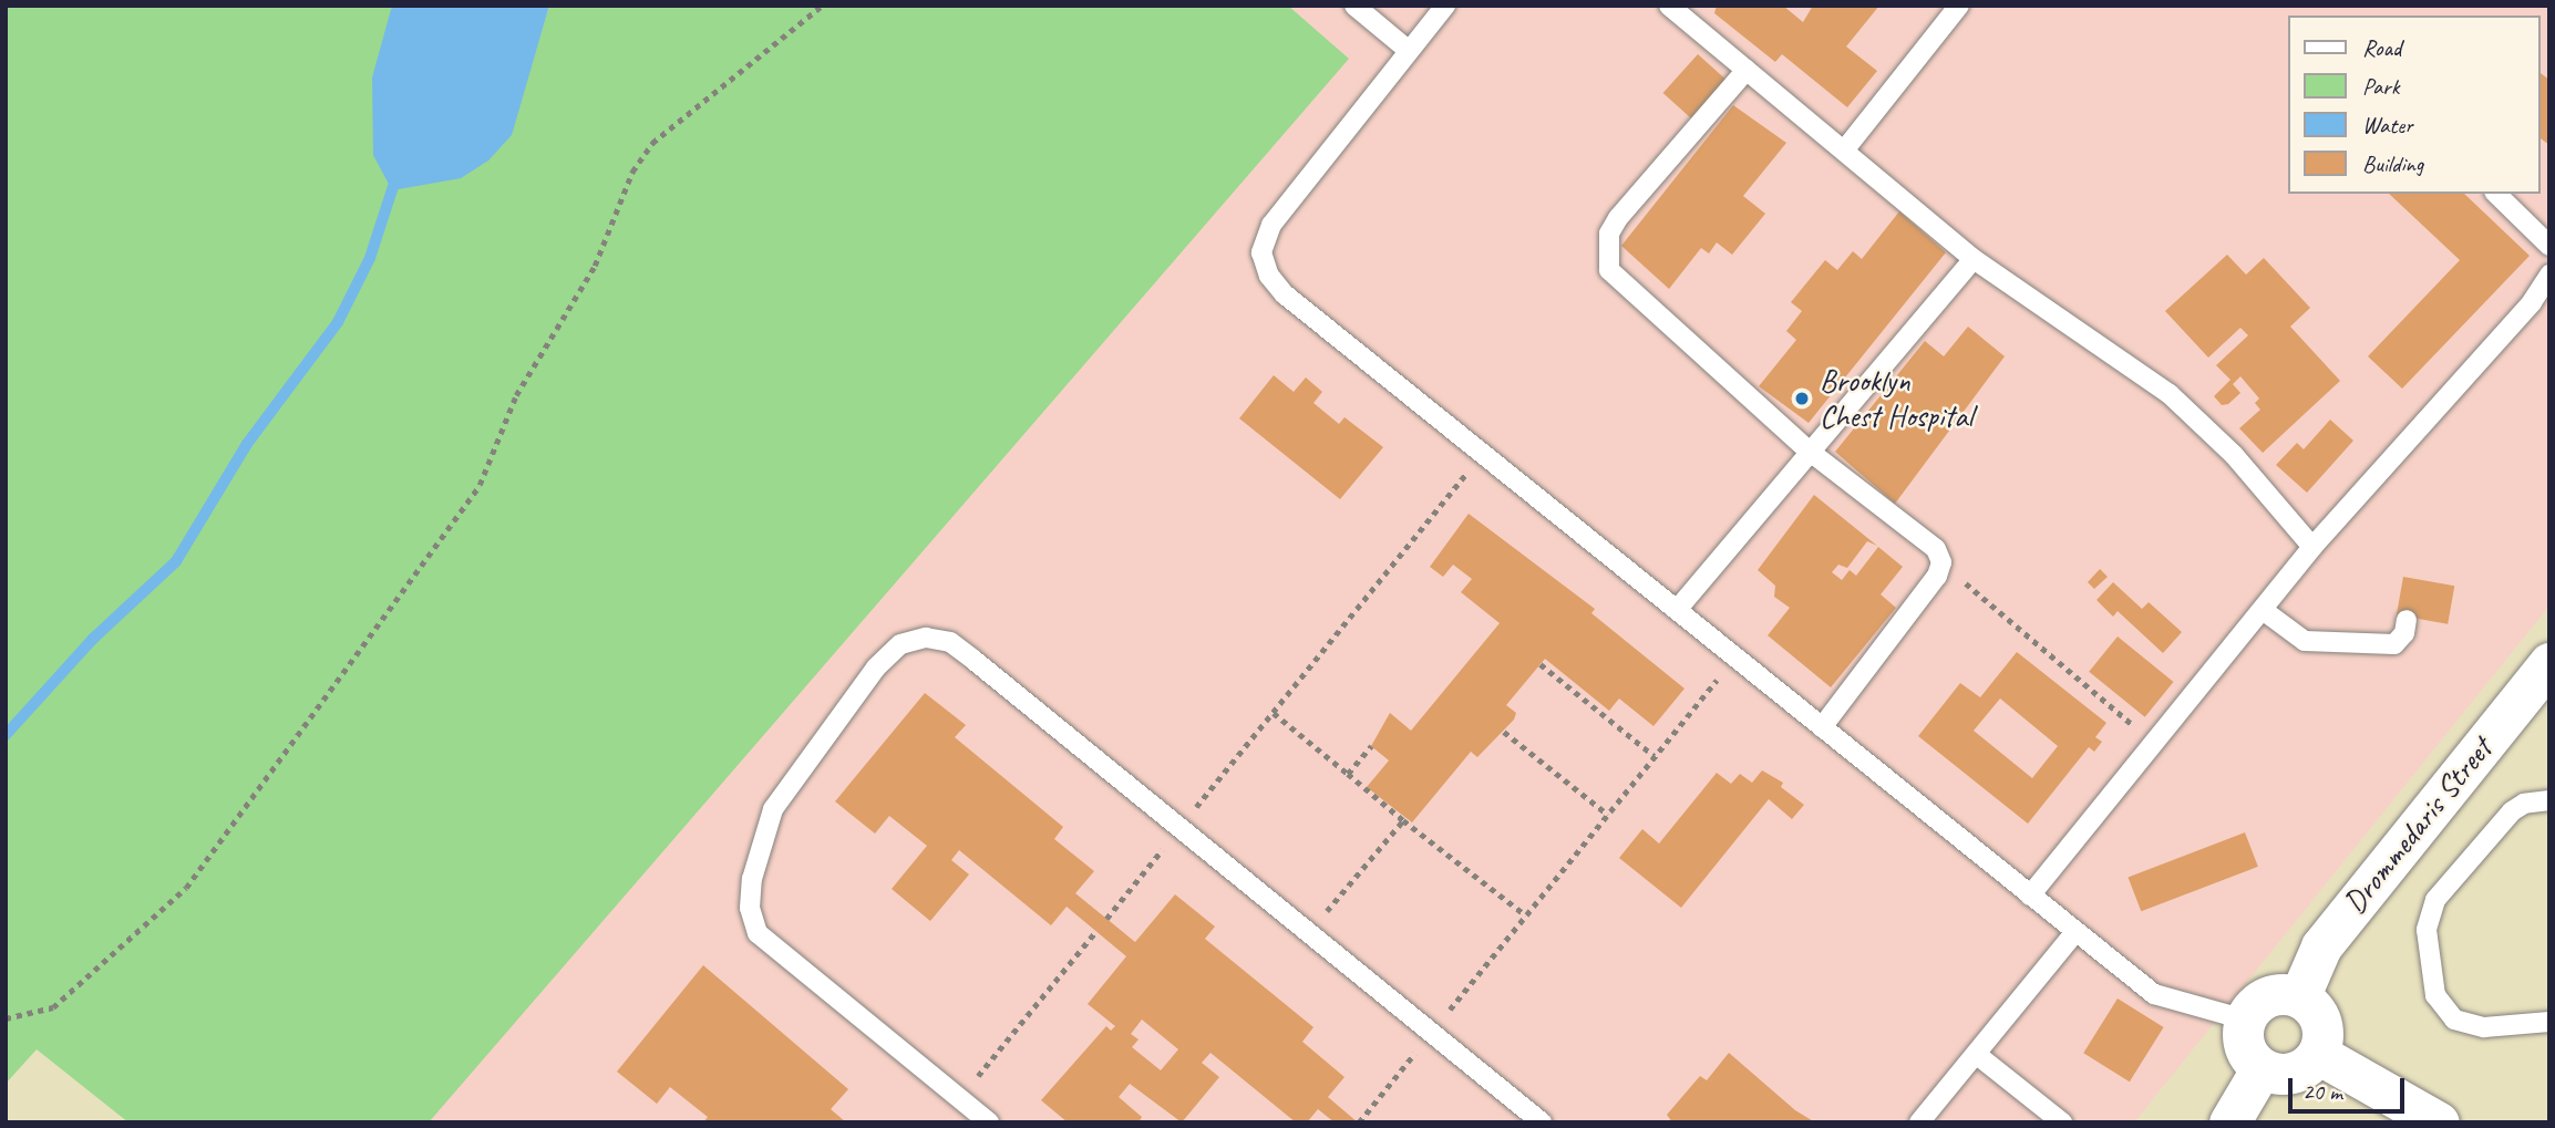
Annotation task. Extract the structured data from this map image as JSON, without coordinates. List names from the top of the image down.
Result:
{
  "streets": {
    "street": ["Drommedaris Street"]
  },
  "places": ["Brooklyn Chest Hospital"],
  "legend": [
    "Road",
    "Park",
    "Water",
    "Building"
  ],
  "scale_bar": "20 m"
}
